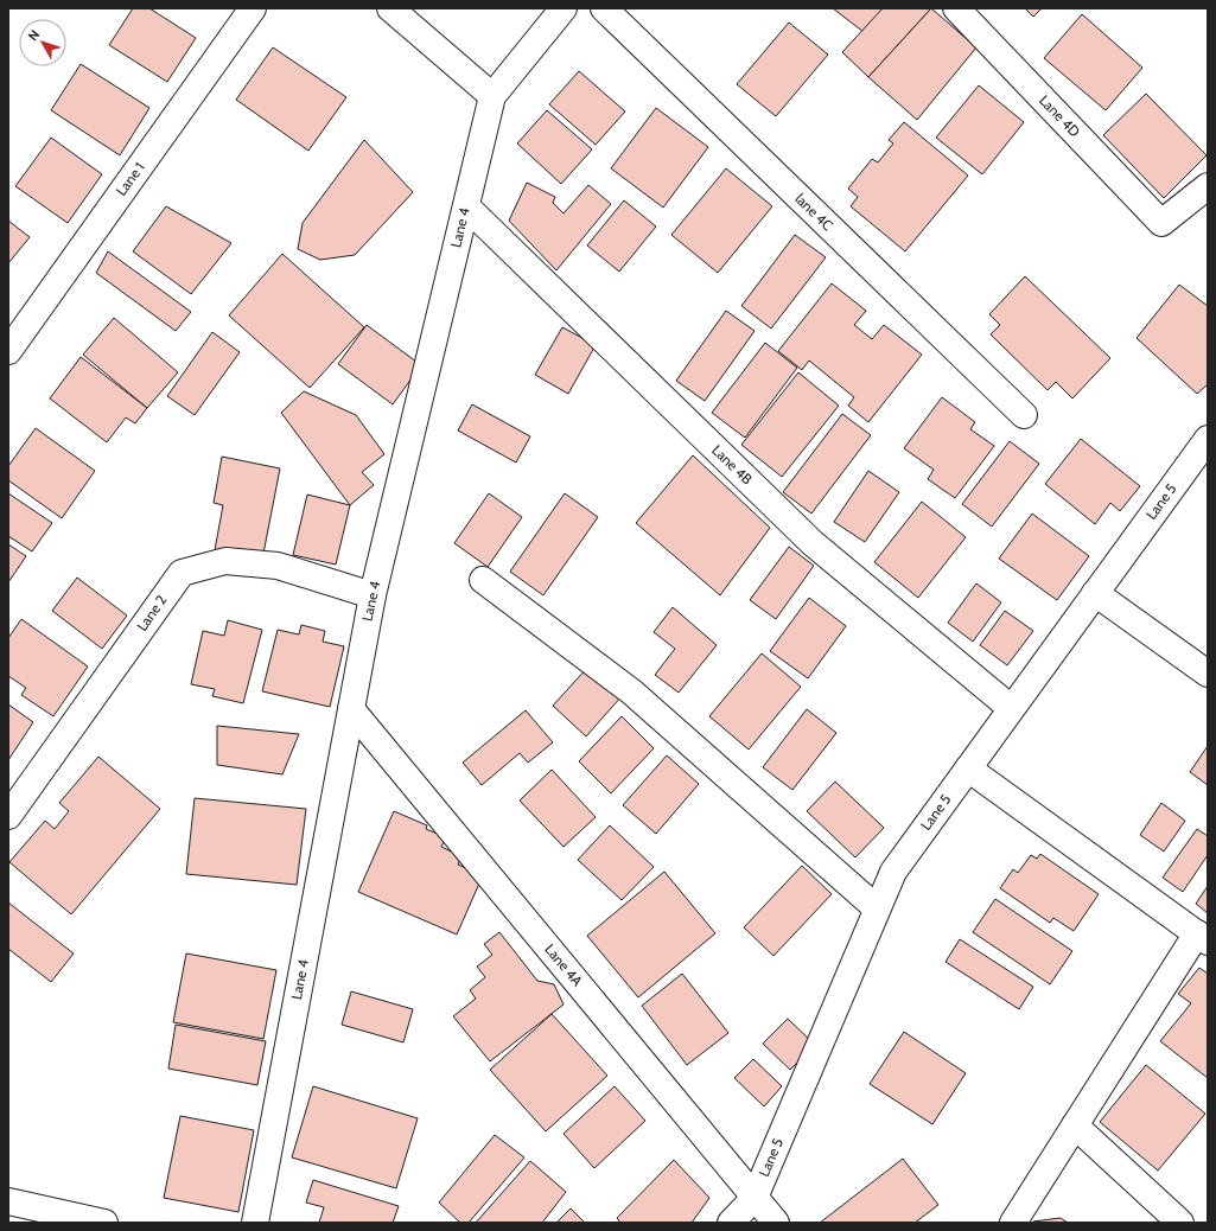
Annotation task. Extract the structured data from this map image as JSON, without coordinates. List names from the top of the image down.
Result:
{
  "streets": {
    "street": [
      "Lane 4D",
      "Lane 1",
      "lane 4C",
      "Lane 4",
      "Lane 4B",
      "Lane 5",
      "Lane 2",
      "Lane 4A"
    ]
  },
  "crossings": [
    ["Lane 4", "Lane 4B"],
    ["Lane 4", "Lane 2"],
    ["Lane 4", "Lane 4A"],
    ["Lane 4B", "Lane 5"],
    ["Lane 5", "Lane 4A"]
  ],
  "north": "top left"
}
